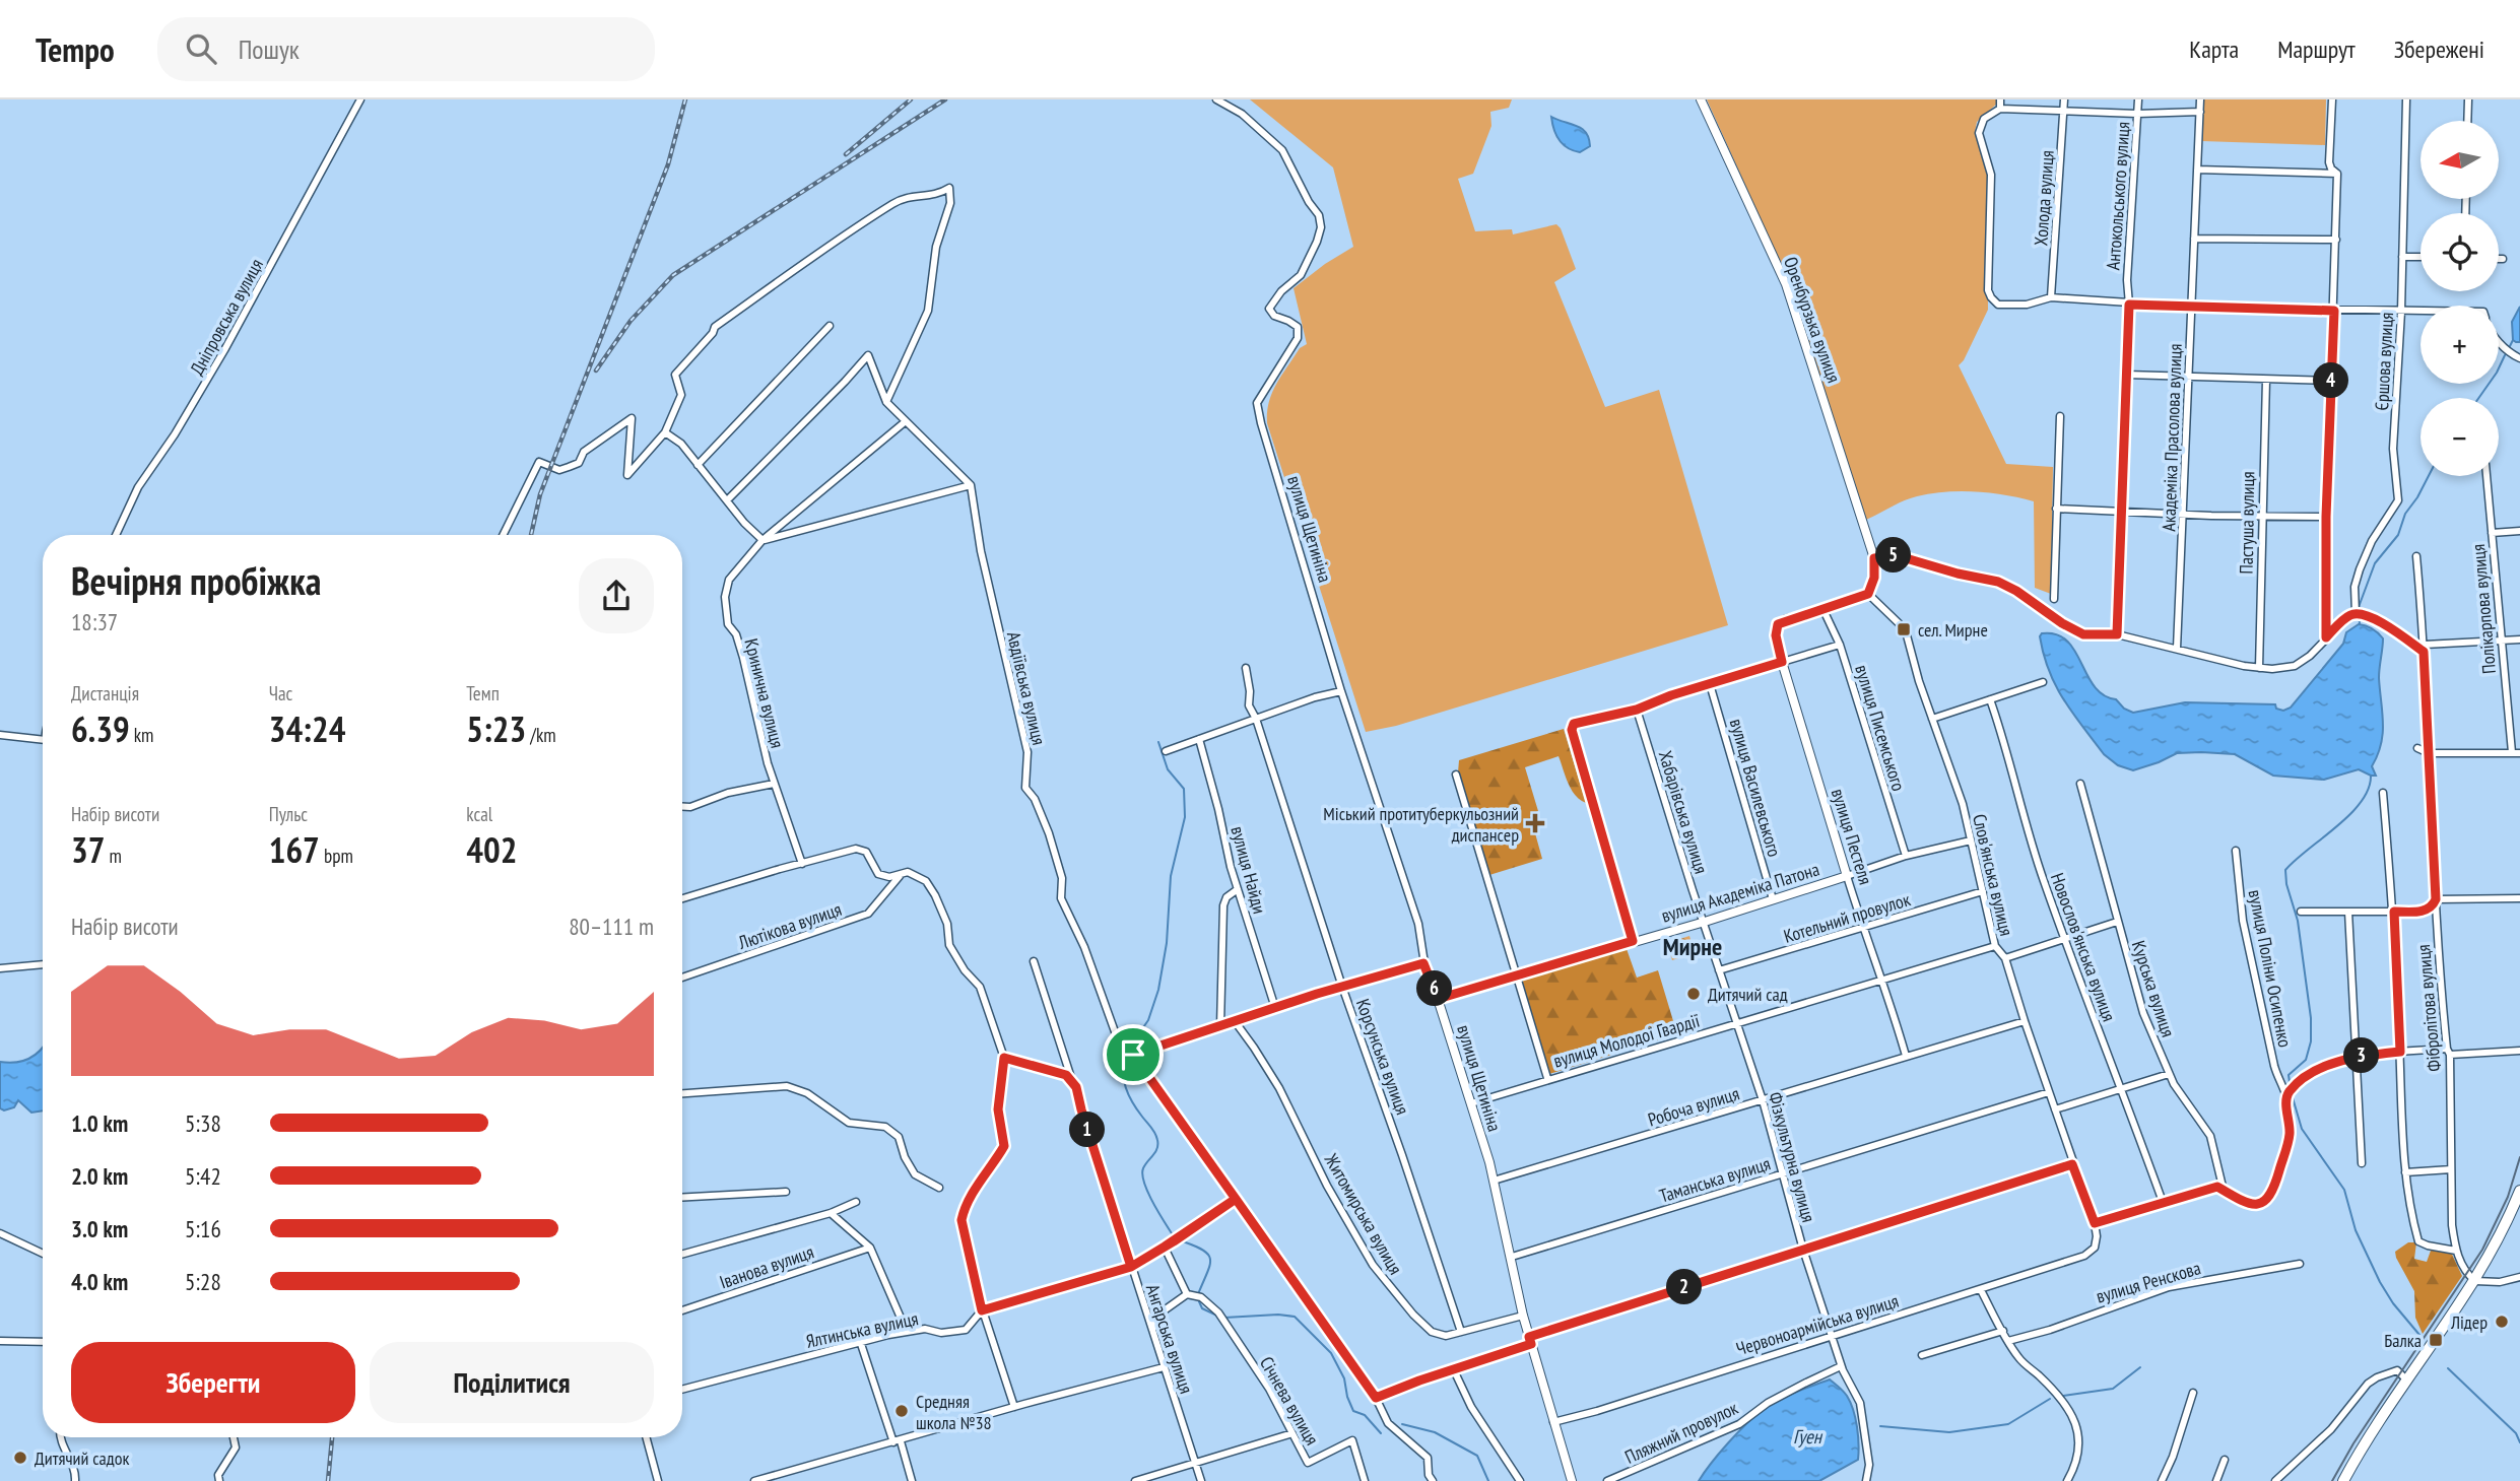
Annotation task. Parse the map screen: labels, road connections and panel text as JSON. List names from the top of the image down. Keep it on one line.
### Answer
{"streets":{"street":["Антокольського вулиця","Холода вулиця","Дніпровська вулиця","Оренбурзька вулиця","Єршова вулиця","Академіка Прасолова вулиця","Пастуша вулиця","вулиця Щетиніна","Полікарпова вулиця","Авдіївська вулиця","Кринична вулиця","вулиця Писемського","вулиця Василевського","Хабарівська вулиця","вулиця Пестеля","вулиця Найди","Слов'янська вулиця","вулиця Академіка Патона","Котельний провулок","Лютікова вулиця","Новослов'янська вулиця","вулиця Поліни Осипенко","Курська вулиця","Фібролітова вулиця","вулиця Молодої Гвардії","Корсунська вулиця","Робоча вулиця","Фізкультурна вулиця","Таманська вулиця","Житомирська вулиця","Іванова вулиця","вулиця Ренскова","Червоноармійська вулиця","Ялтинська вулиця","Ангарська вулиця","Січнева вулиця","Пляжний провулок"]},"crossings":[["вулиця Щетиніна","вулиця Академіка Патона"],["вулиця Щетиніна","вулиця Молодої Гвардії"],["вулиця Щетиніна","Робоча вулиця"],["вулиця Щетиніна","Таманська вулиця"],["вулиця Щетиніна","Житомирська вулиця"],["вулиця Щетиніна","Червоноармійська вулиця"],["вулиця Писемського","вулиця Пестеля"],["вулиця Писемського","вулиця Академіка Патона"],["вулиця Василевського","вулиця Академіка Патона"],["Хабарівська вулиця","вулиця Академіка Патона"],["Хабарівська вулиця","Фізкультурна вулиця"],["вулиця Пестеля","вулиця Академіка Патона"],["вулиця Пестеля","Котельний провулок"],["вулиця Пестеля","вулиця Молодої Гвардії"],["вулиця Пестеля","Робоча вулиця"],["Слов'янська вулиця","вулиця Академіка Патона"],["Слов'янська вулиця","Котельний провулок"],["Слов'янська вулиця","вулиця Поліни Осипенко"],["Слов'янська вулиця","вулиця Молодої Гвардії"],["Слов'янська вулиця","Робоча вулиця"],["Слов'янська вулиця","Таманська вулиця"],["Слов'янська вулиця","Червоноармійська вулиця"],["вулиця Академіка Патона","Фізкультурна вулиця"],["Котельний провулок","Фізкультурна вулиця"],["Новослов'янська вулиця","вулиця Поліни Осипенко"],["вулиця Поліни Осипенко","Курська вулиця"],["вулиця Молодої Гвардії","Фізкультурна вулиця"],["Корсунська вулиця","Житомирська вулиця"],["Робоча вулиця","Фізкультурна вулиця"],["Фізкультурна вулиця","Таманська вулиця"],["Фізкультурна вулиця","Червоноармійська вулиця"],["Фізкультурна вулиця","Пляжний провулок"],["Ялтинська вулиця","Ангарська вулиця"]],"districts":["Мирне"],"water":["Гуен"],"places":{"transit":["сел. Мирне","Балка"],"health":["Міський протитуберкульозний диспансер"],"other":["Дитячий сад","Лідер","Средняя школа №38","Дитячий садок"]},"north":"left","page":{"header":"Tempo","search":"Пошук","nav":["Карта","Маршрут","Збережені"],"map_buttons":["+","−"],"pins":["4","5","6","3","1","2"],"heading":["Вечірня пробіжка","18:37"],"stats":[["Дистанція","6.39 km"],["Час","34:24"],["Темп","5:23 /km"],["Набір висоти","37 m"],["Пульс","167 bpm"],["kcal","402"]],"chart":["Набір висоти","80–111 m"],"list":[{"name":"1.0 km","note":"5:38"},{"name":"2.0 km","note":"5:42"},{"name":"3.0 km","note":"5:16"},{"name":"4.0 km","note":"5:28"}],"buttons":["Зберегти","Поділитися"]}}
